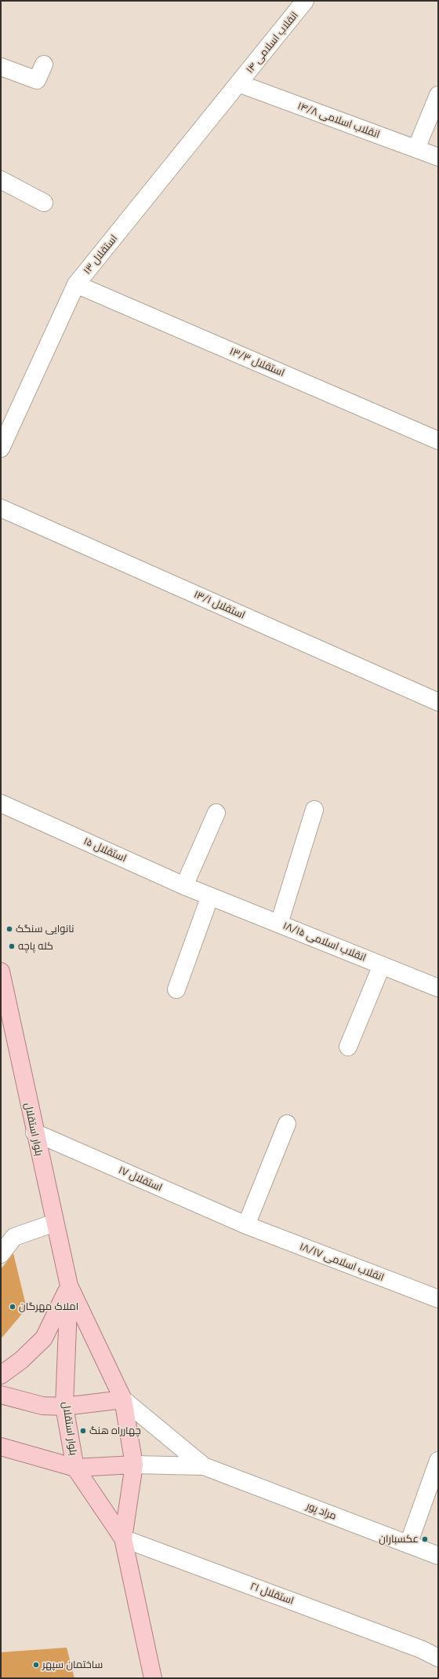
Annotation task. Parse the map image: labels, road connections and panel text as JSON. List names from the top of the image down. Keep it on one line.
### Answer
{"streets":{"main road":["بلوار استقلال"],"street":["۱۴ انقلاب اسلامی","۱۴/۸ انقلاب اسلامی","۱۳ استقلال","۱۳/۳ استقلال","۱۳/۱ استقلال","۱۵ استقلال","۱۸/۱۵ انقلاب اسلامی","۱۷ استقلال","۱۸/۱۷ انقلاب اسلامی","مراد پور","۲۱ استقلال"]},"crossings":[["۱۴ انقلاب اسلامی","۱۴/۸ انقلاب اسلامی"],["۱۴ انقلاب اسلامی","۱۳ استقلال"],["۱۴/۸ انقلاب اسلامی","۱۳ استقلال"],["۱۳ استقلال","۱۳/۳ استقلال"],["۱۵ استقلال","۱۸/۱۵ انقلاب اسلامی"],["بلوار استقلال","۱۷ استقلال"],["بلوار استقلال","مراد پور"],["بلوار استقلال","۲۱ استقلال"],["۱۷ استقلال","۱۸/۱۷ انقلاب اسلامی"]],"places":["نانوایی سنگک","کله پاچه","املاک مهرگان","چهارراه هنگ","عکسباران","ساختمان سپهر"]}
